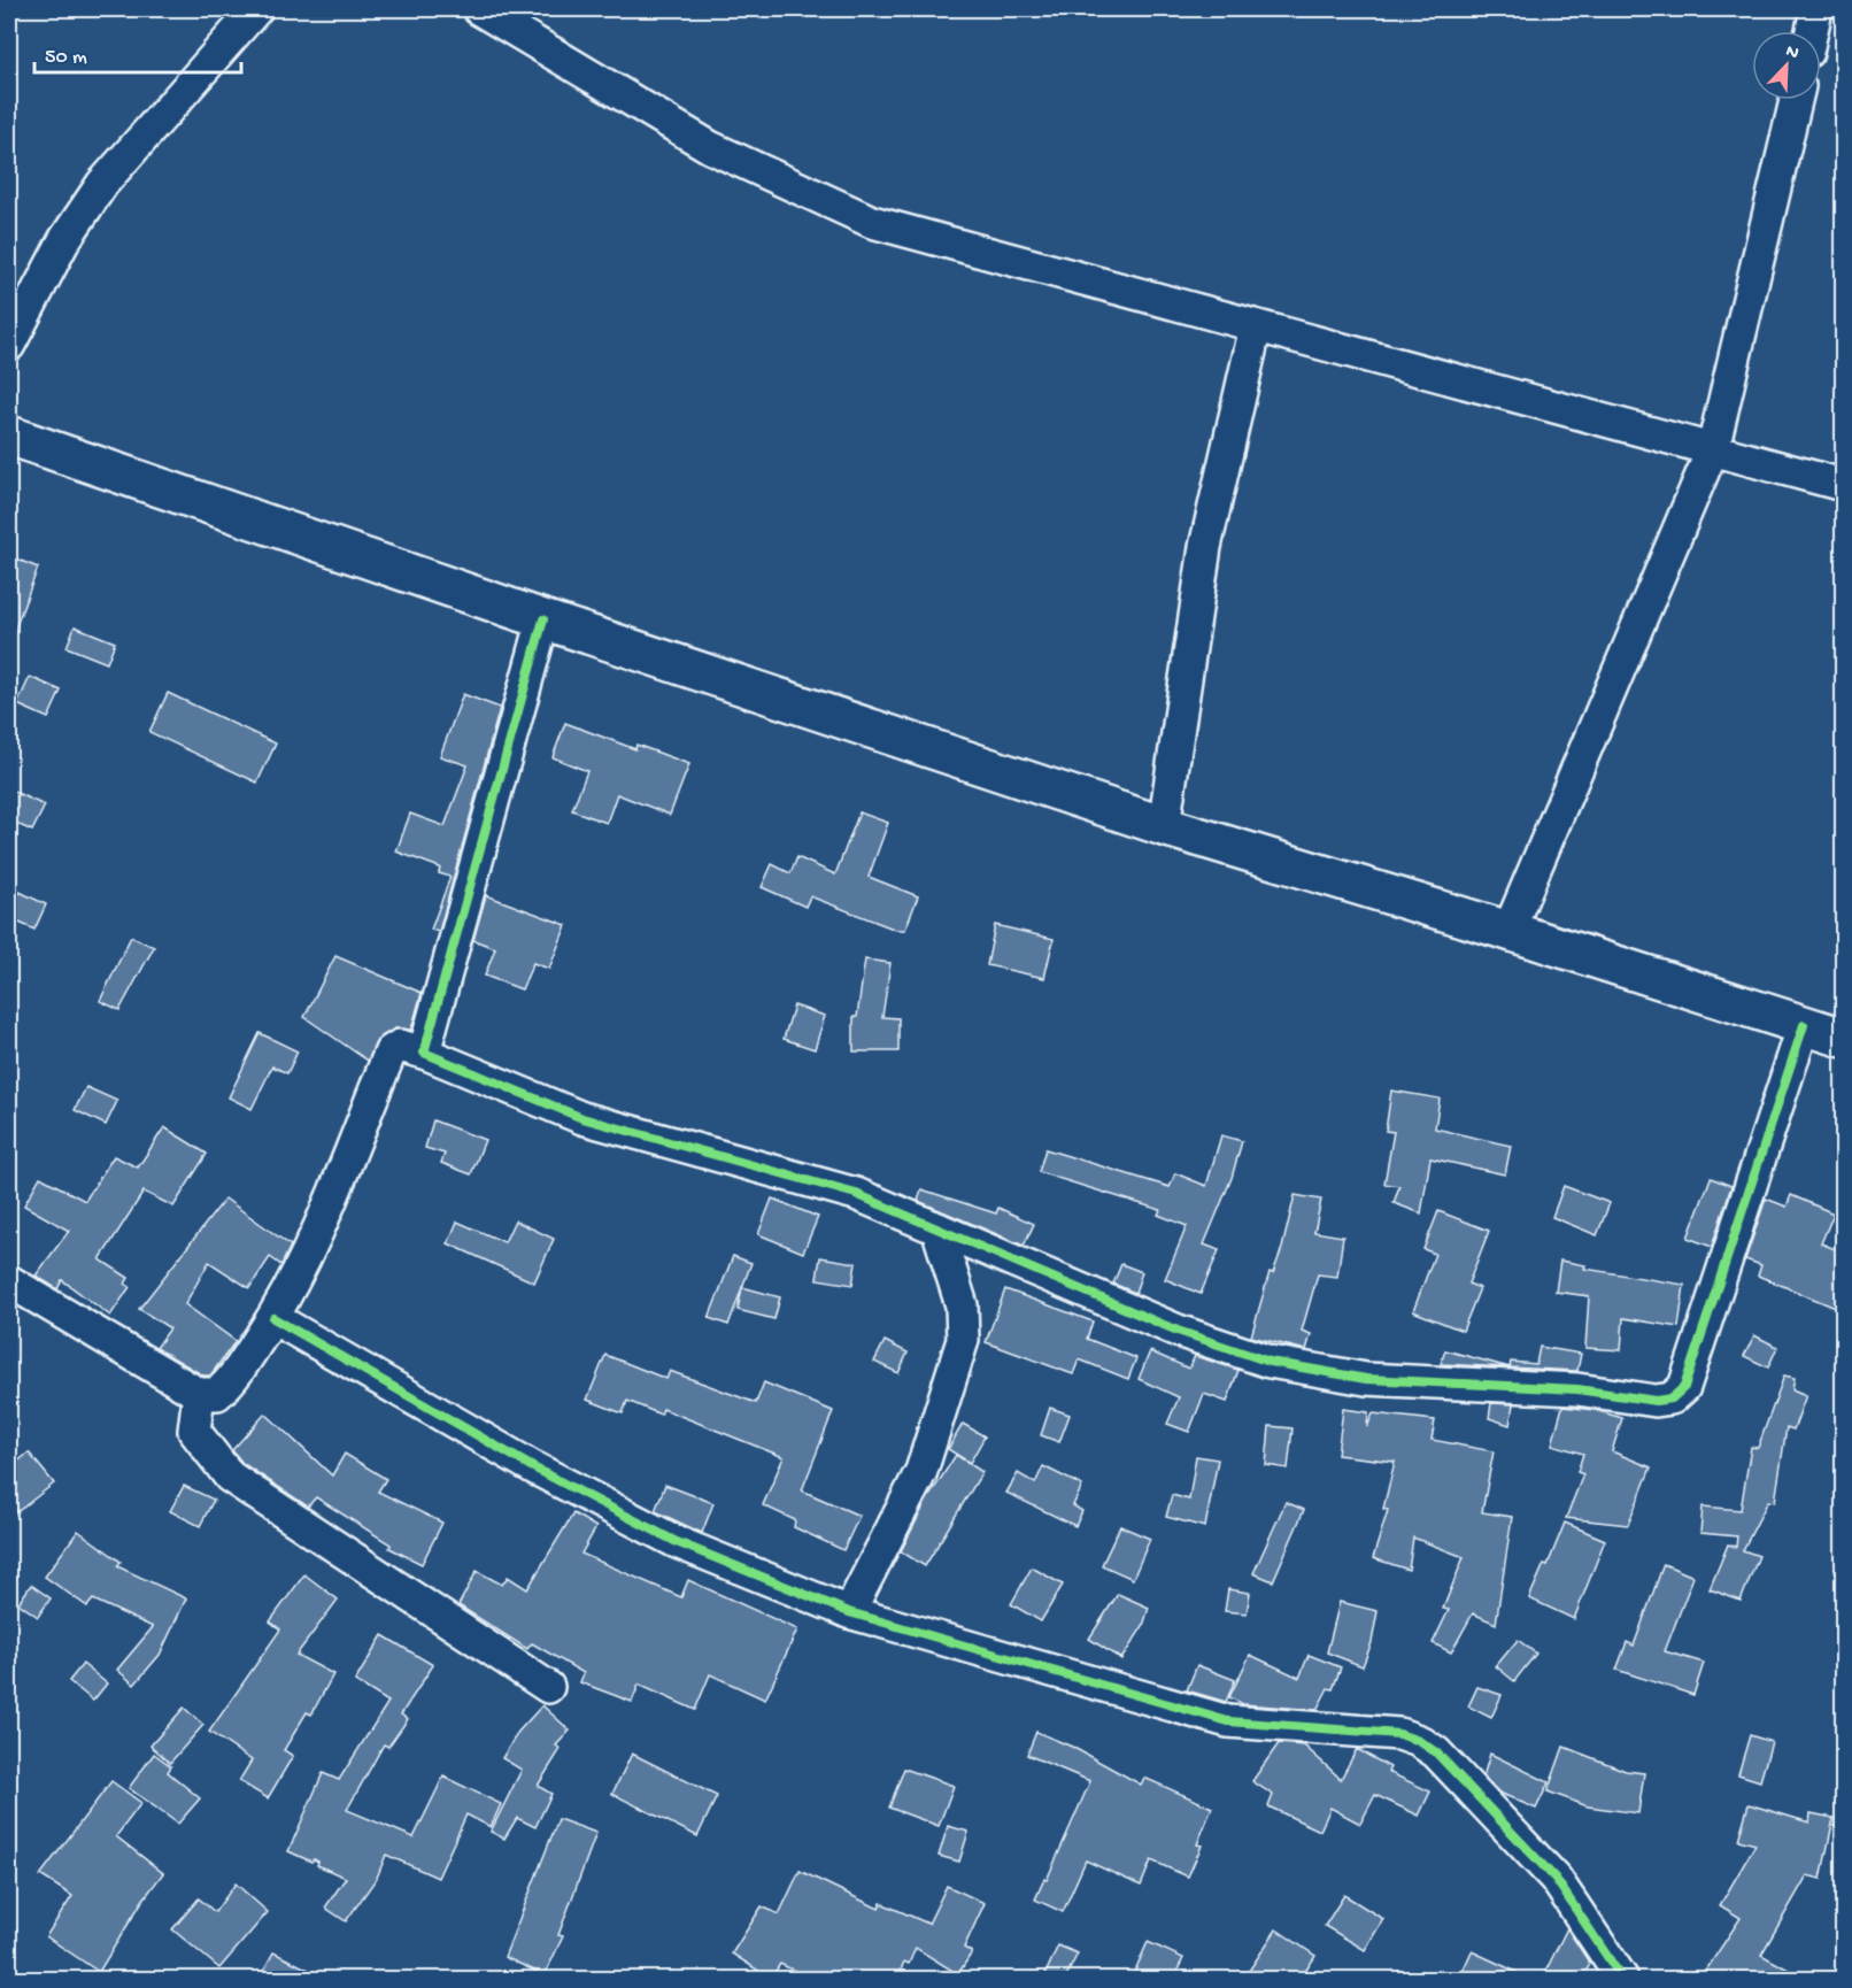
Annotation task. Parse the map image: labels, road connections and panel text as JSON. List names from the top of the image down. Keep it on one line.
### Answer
{"scale_bar":"50 m","north":"top right"}
